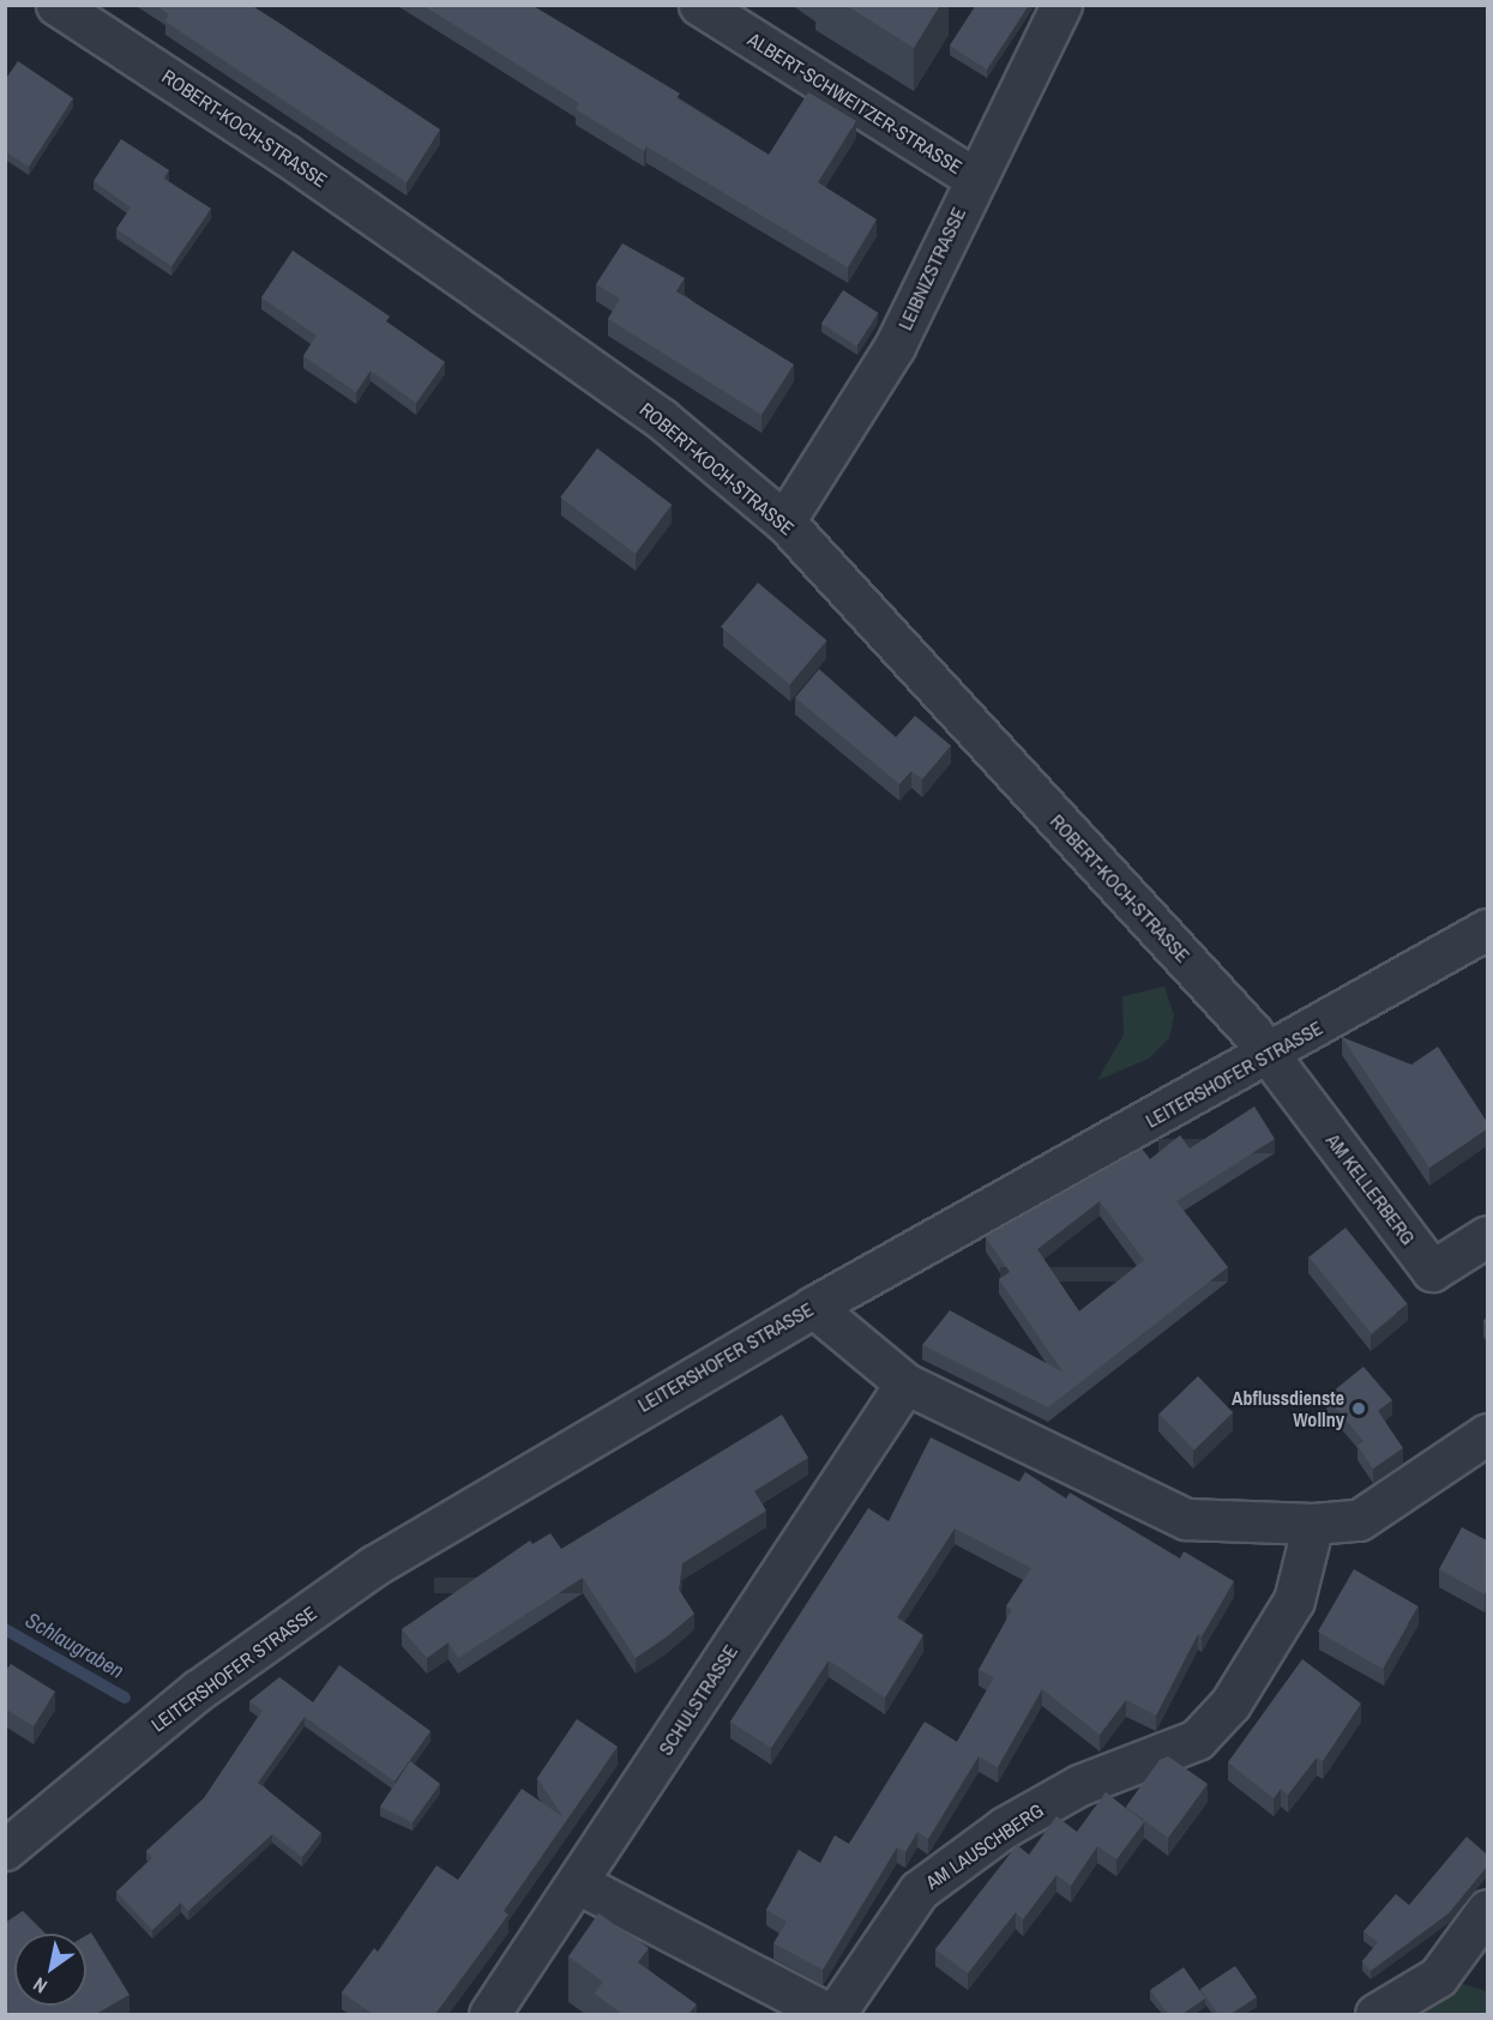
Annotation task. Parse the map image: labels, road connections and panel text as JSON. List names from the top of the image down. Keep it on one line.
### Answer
{"streets":{"street":["ALBERT-SCHWEITZER-STRASSE","ROBERT-KOCH-STRASSE","LEIBNIZSTRASSE","LEITERSHOFER STRASSE","AM KELLERBERG","SCHULSTRASSE","AM LAUSCHBERG"]},"crossings":[["ALBERT-SCHWEITZER-STRASSE","LEIBNIZSTRASSE"],["ROBERT-KOCH-STRASSE","LEIBNIZSTRASSE"],["ROBERT-KOCH-STRASSE","LEITERSHOFER STRASSE"],["ROBERT-KOCH-STRASSE","AM KELLERBERG"],["LEITERSHOFER STRASSE","AM KELLERBERG"]],"water":["Schlaugraben"],"places":["Abflussdienste Wollny"],"north":"bottom left"}
